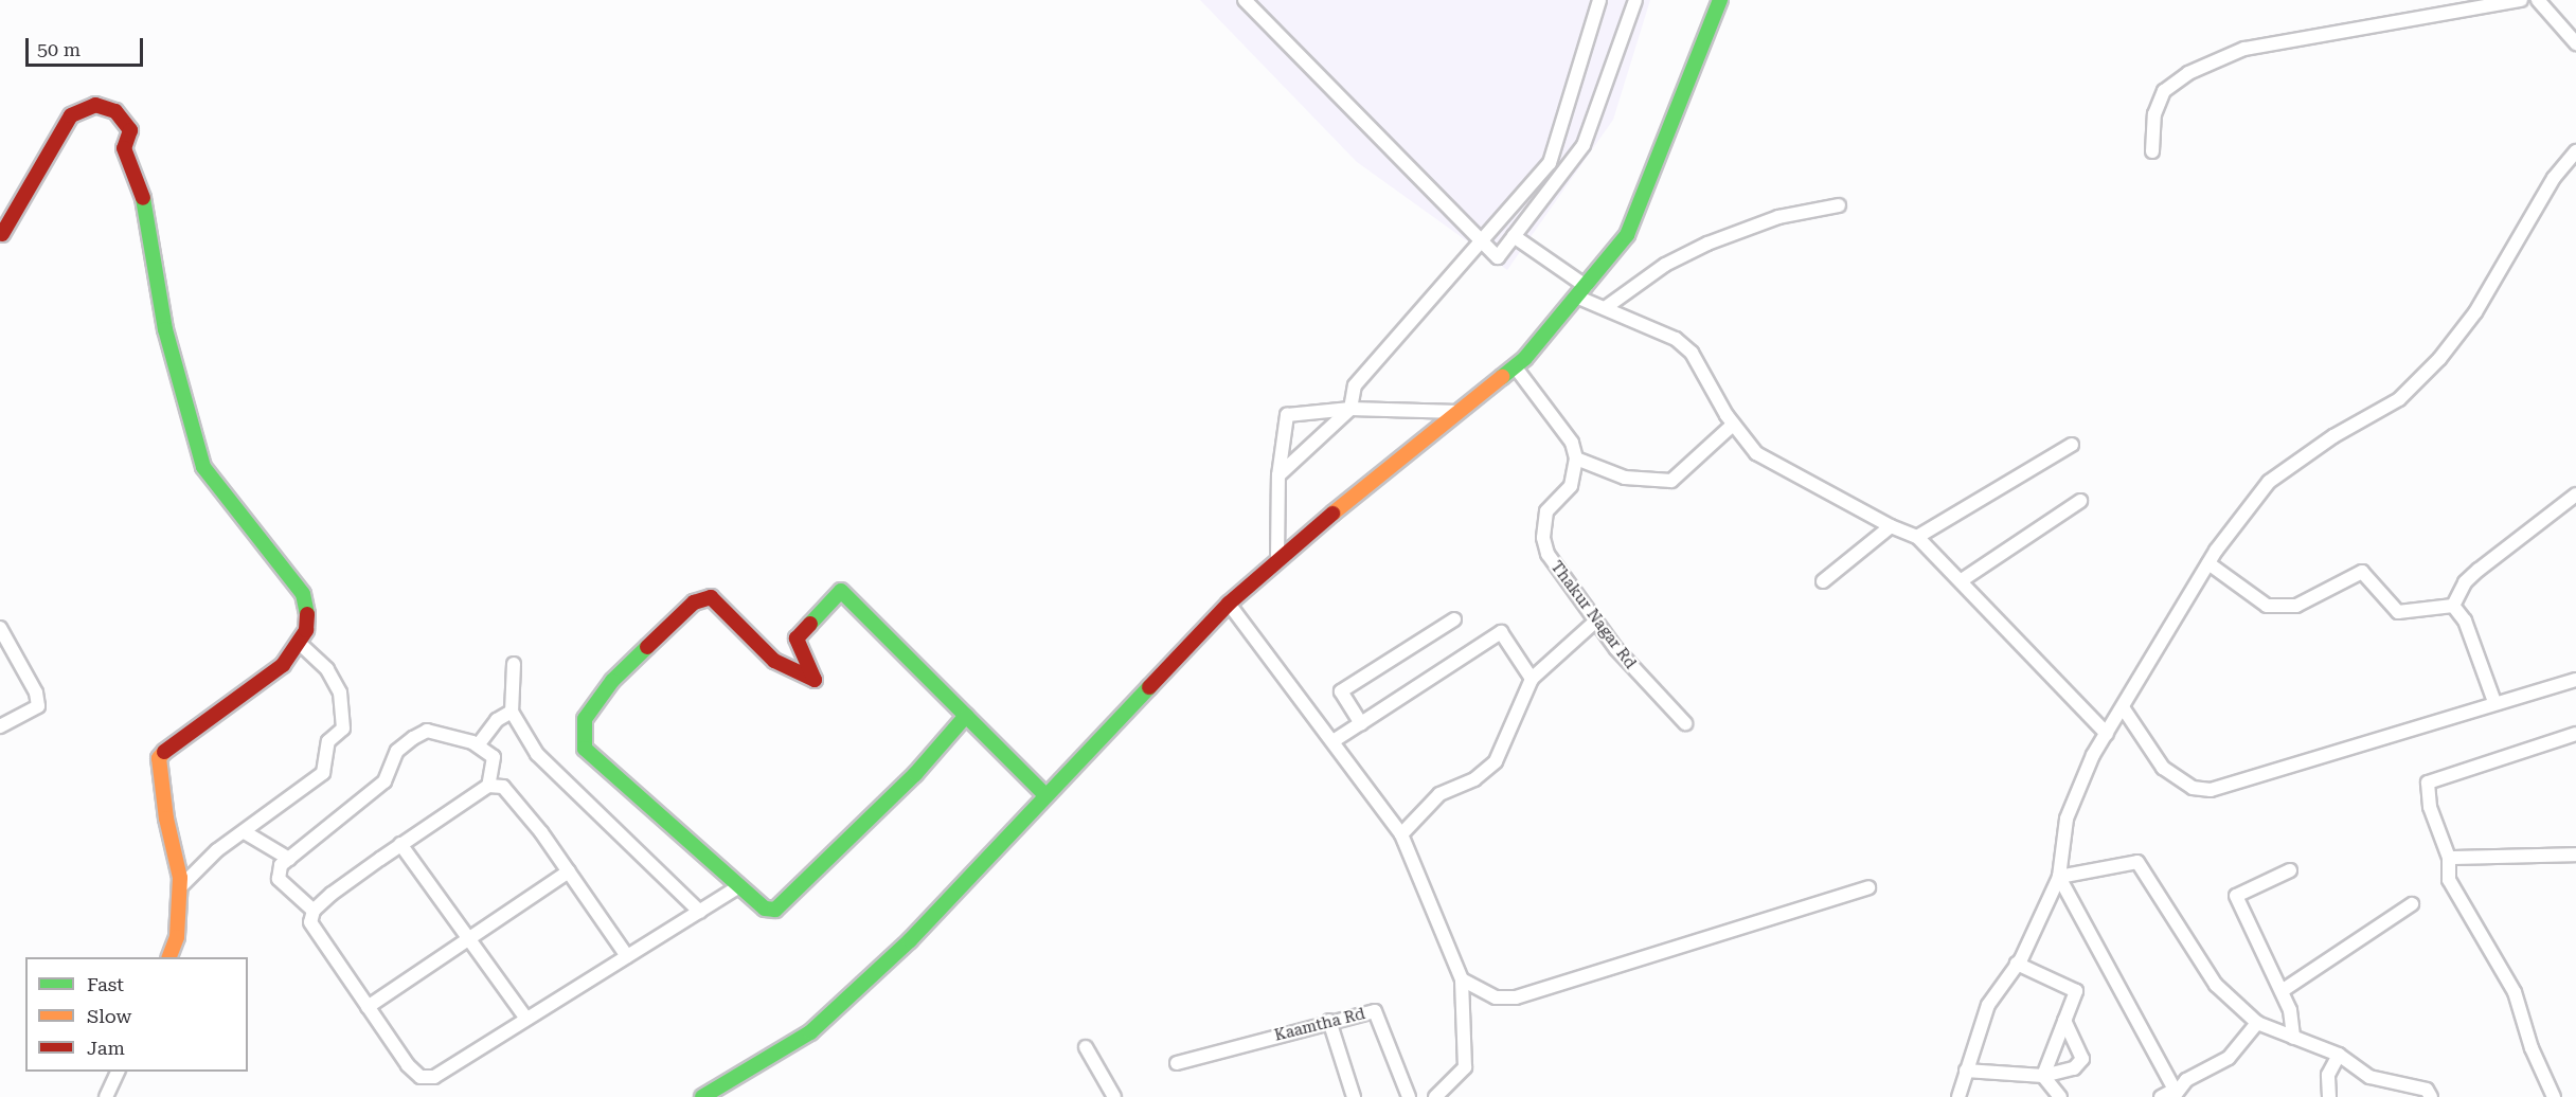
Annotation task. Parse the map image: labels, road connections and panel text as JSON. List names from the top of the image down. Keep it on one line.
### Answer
{"streets":{"street":["Thakur Nagar Rd","Kaamtha Rd"]},"legend":["Fast","Slow","Jam"],"scale_bar":"50 m"}
